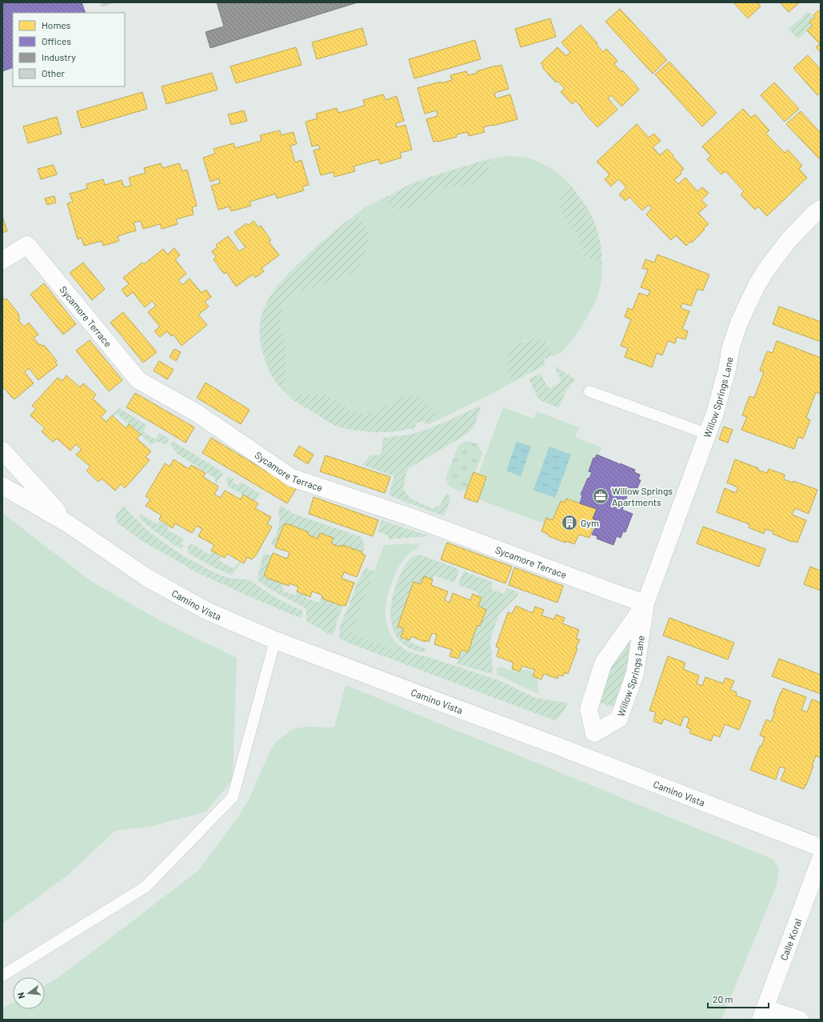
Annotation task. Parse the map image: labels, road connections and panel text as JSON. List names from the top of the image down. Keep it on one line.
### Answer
{"streets":{"street":["Sycamore Terrace","Willow Springs Lane","Camino Vista","Calle Koral"]},"crossings":[["Sycamore Terrace","Willow Springs Lane"]],"places":{"office":["Willow Springs Apartments"],"building":["Gym"]},"legend":["Homes","Offices","Industry","Other"],"scale_bar":"20 m","north":"left"}
